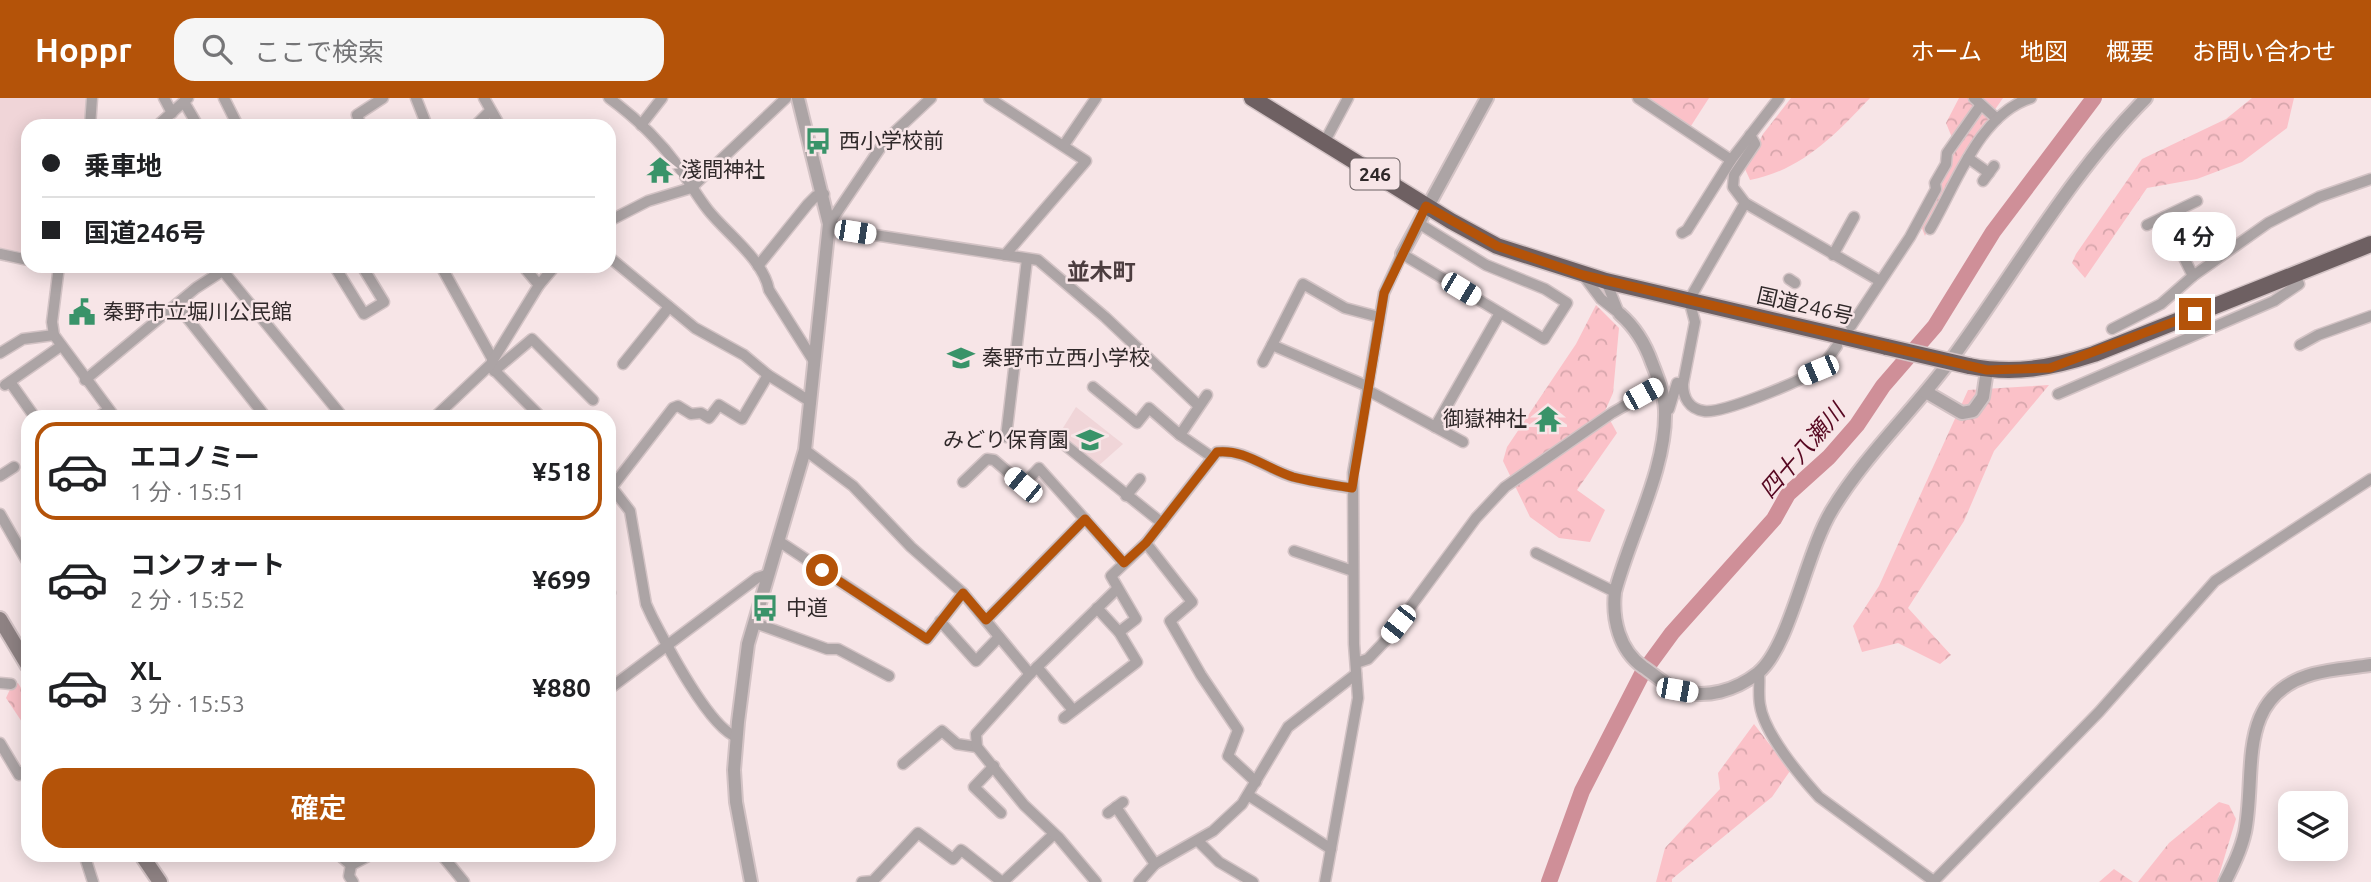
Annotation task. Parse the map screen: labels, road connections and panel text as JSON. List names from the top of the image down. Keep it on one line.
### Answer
{"streets":{"highway":["246","国道246号"]},"districts":["並木町"],"water":["四十八瀬川"],"places":{"bus stop":["西小学校前","中道"],"temple":["淺間神社","御嶽神社"],"public building":["秦野市立堀川公民館"],"school or university":["秦野市立西小学校","みどり保育園"]},"page":{"header":"Hoppr","search":"ここで検索","nav":["ホーム","地図","概要","お問い合わせ"],"banner":["乗車地","国道246号"],"bubble":"4 分","list":[{"name":"エコノミー","note":"1 分 · 15:51","value":"¥518"},{"name":"コンフォート","note":"2 分 · 15:52","value":"¥699"},{"name":"XL","note":"3 分 · 15:53","value":"¥880"}],"buttons":"確定"}}
